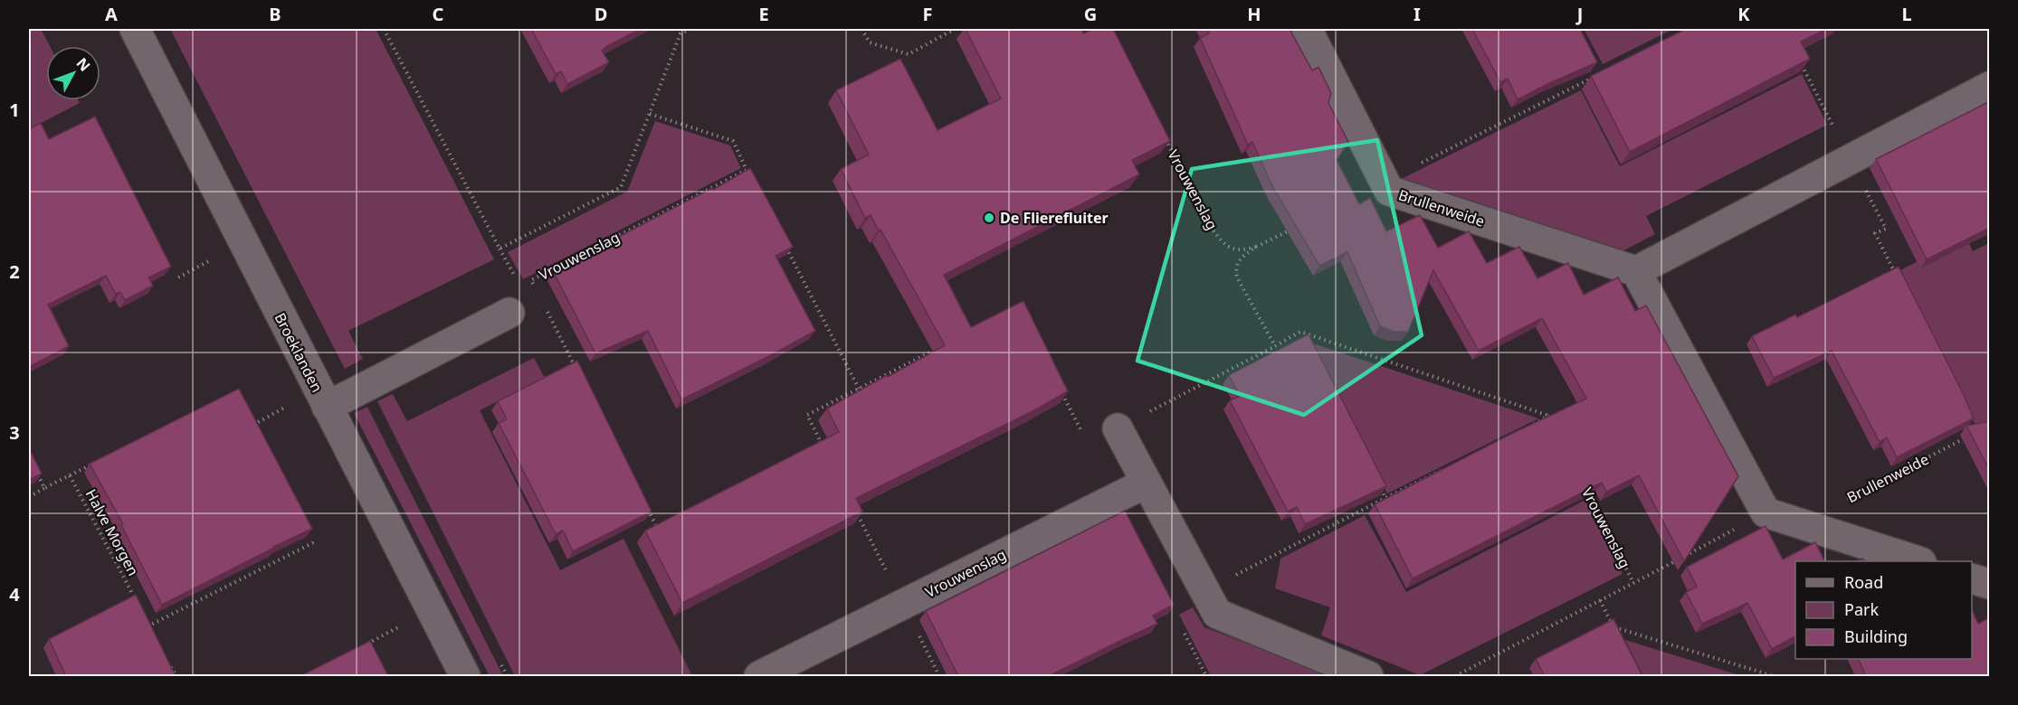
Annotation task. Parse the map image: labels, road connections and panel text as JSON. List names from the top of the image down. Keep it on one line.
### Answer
{"streets":{"street":["Vrouwenslag","Brullenweide","Broeklanden"],"path":["Halve Morgen"]},"places":["De Flierefluiter"],"legend":["Road","Park","Building"],"north":"top right","grid":{"columns":["A","B","C","D","E","F","G","H","I","J","K","L"],"rows":["1","2","3","4"]}}
